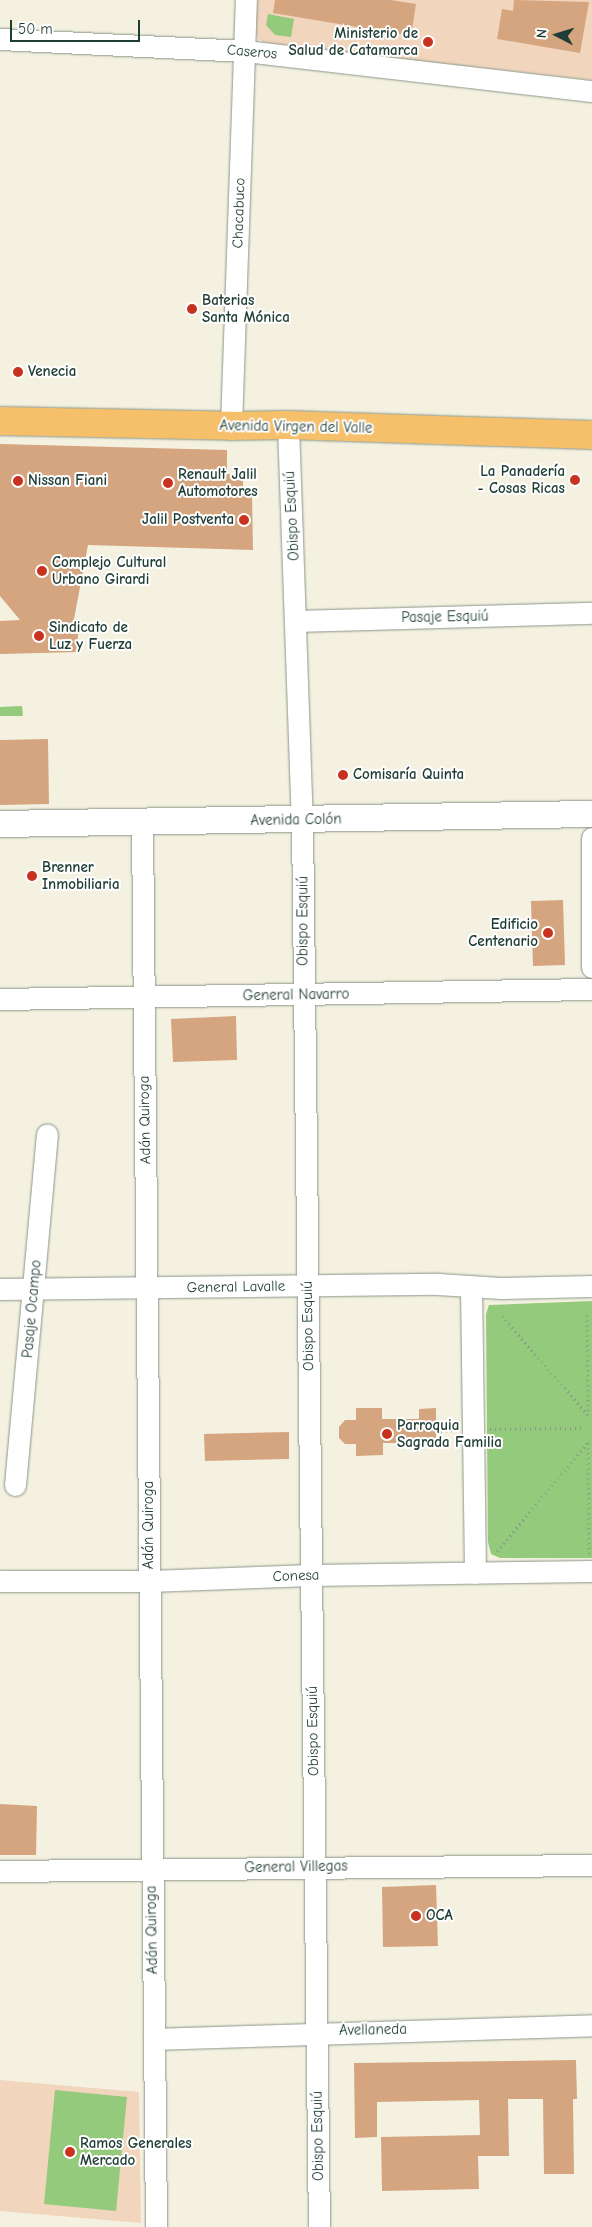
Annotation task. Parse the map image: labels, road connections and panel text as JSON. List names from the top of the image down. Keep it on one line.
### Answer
{"streets":{"main road":["Avenida Virgen del Valle"],"street":["Caseros","Chacabuco","Obispo Esquiú","Pasaje Esquiú","Avenida Colón","General Navarro","Adán Quiroga","General Lavalle","Pasaje Ocampo","Conesa","General Villegas","Avellaneda"]},"crossings":[["Caseros","Chacabuco"],["Chacabuco","Avenida Virgen del Valle"],["Avenida Virgen del Valle","Obispo Esquiú"],["Obispo Esquiú","Pasaje Esquiú"],["Obispo Esquiú","Avenida Colón"],["Obispo Esquiú","General Navarro"],["Obispo Esquiú","General Lavalle"],["Obispo Esquiú","Conesa"],["Obispo Esquiú","General Villegas"],["Obispo Esquiú","Avellaneda"],["Avenida Colón","Adán Quiroga"],["General Navarro","Adán Quiroga"],["Adán Quiroga","General Lavalle"],["Adán Quiroga","Conesa"],["Adán Quiroga","General Villegas"],["Adán Quiroga","Avellaneda"],["General Lavalle","Pasaje Ocampo"]],"places":["Ministerio de Salud de Catamarca","Baterias Santa Mónica","Venecia","La Panadería - Cosas Ricas","Nissan Fiani","Renault Jalil Automotores","Jalil Postventa","Complejo Cultural Urbano Girardi","Sindicato de Luz y Fuerza","Comisaría Quinta","Brenner Inmobiliaria","Edificio Centenario","Parroquia Sagrada Familia","OCA","Ramos Generales Mercado"],"scale_bar":"50 m","north":"left"}
